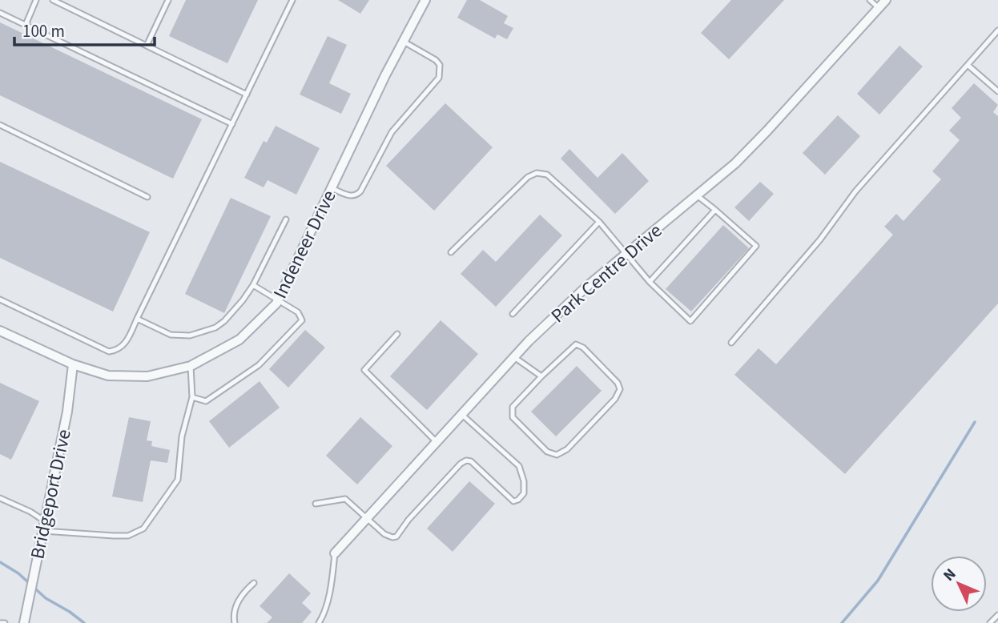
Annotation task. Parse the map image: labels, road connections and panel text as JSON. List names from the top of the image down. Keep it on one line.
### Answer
{"streets":{"street":["Indeneer Drive","Park Centre Drive","Bridgeport Drive"]},"crossings":[["Indeneer Drive","Bridgeport Drive"]],"scale_bar":"100 m","north":"top left"}
